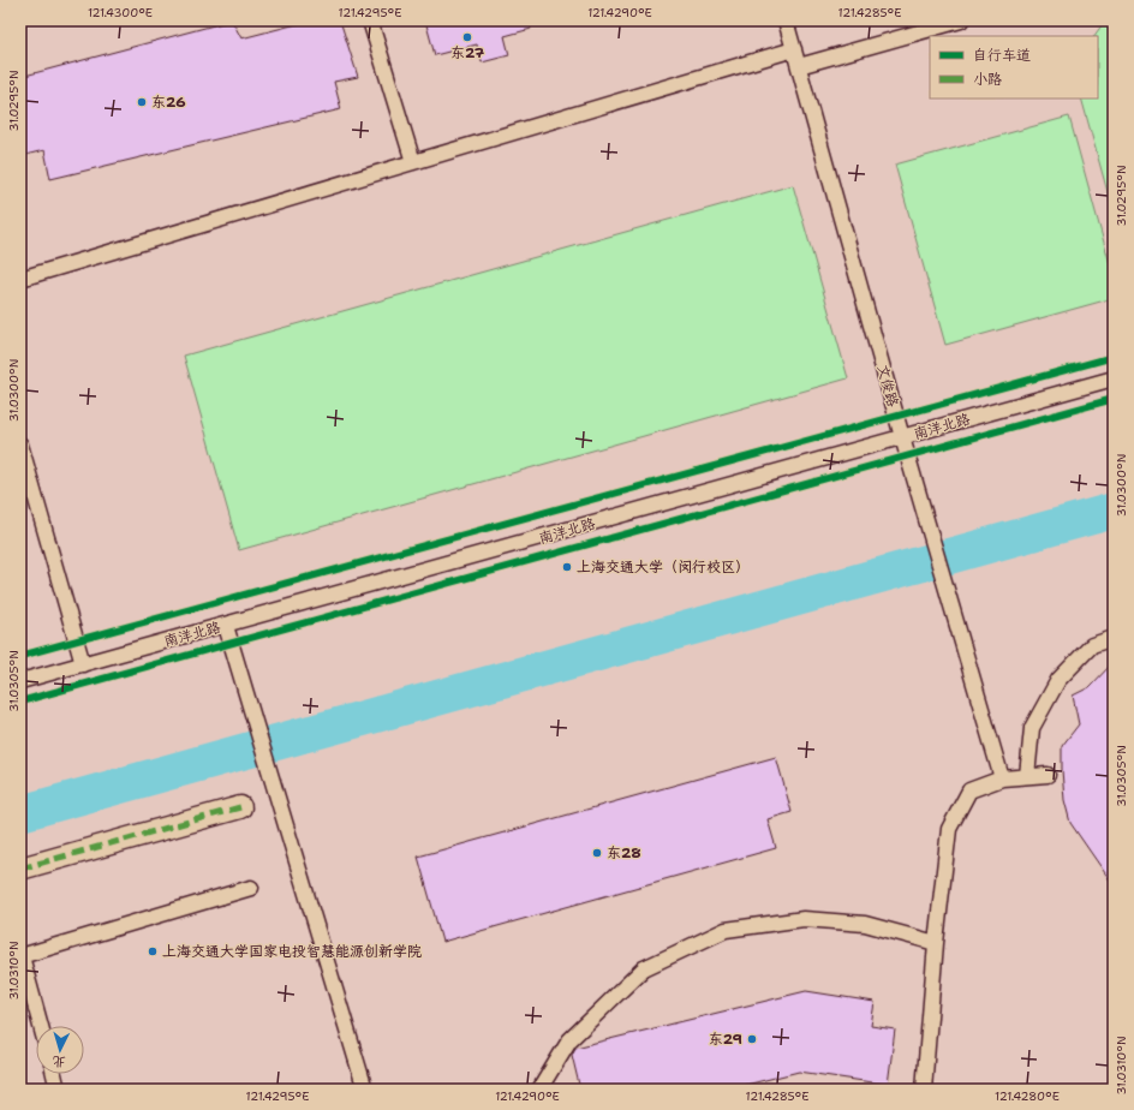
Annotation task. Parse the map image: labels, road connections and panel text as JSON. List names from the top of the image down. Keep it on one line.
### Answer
{"streets":{"lane":["文俊路","南洋北路"]},"crossings":[["文俊路","南洋北路"]],"places":["东27","东26","上海交通大学（闵行校区）","东28","上海交通大学国家电投智慧能源创新学院","东29"],"legend":["自行车道","小路"],"north":"bottom","coordinates":["121.4300°E","121.4295°E","121.4290°E","121.4285°E","31.0295°N","31.0300°N","31.0305°N","31.0310°N","121.4280°E"]}
